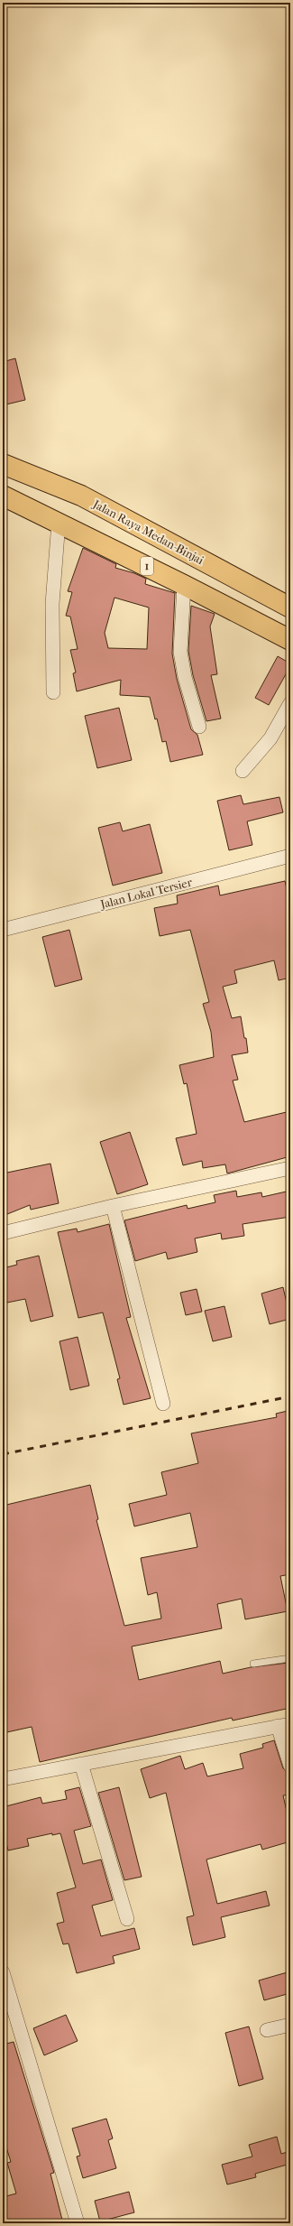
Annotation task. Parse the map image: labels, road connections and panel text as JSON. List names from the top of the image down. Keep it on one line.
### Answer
{"streets":{"main road":["Jalan Raya Medan-Binjai","1"],"street":["Jalan Lokal Tersier"]}}
